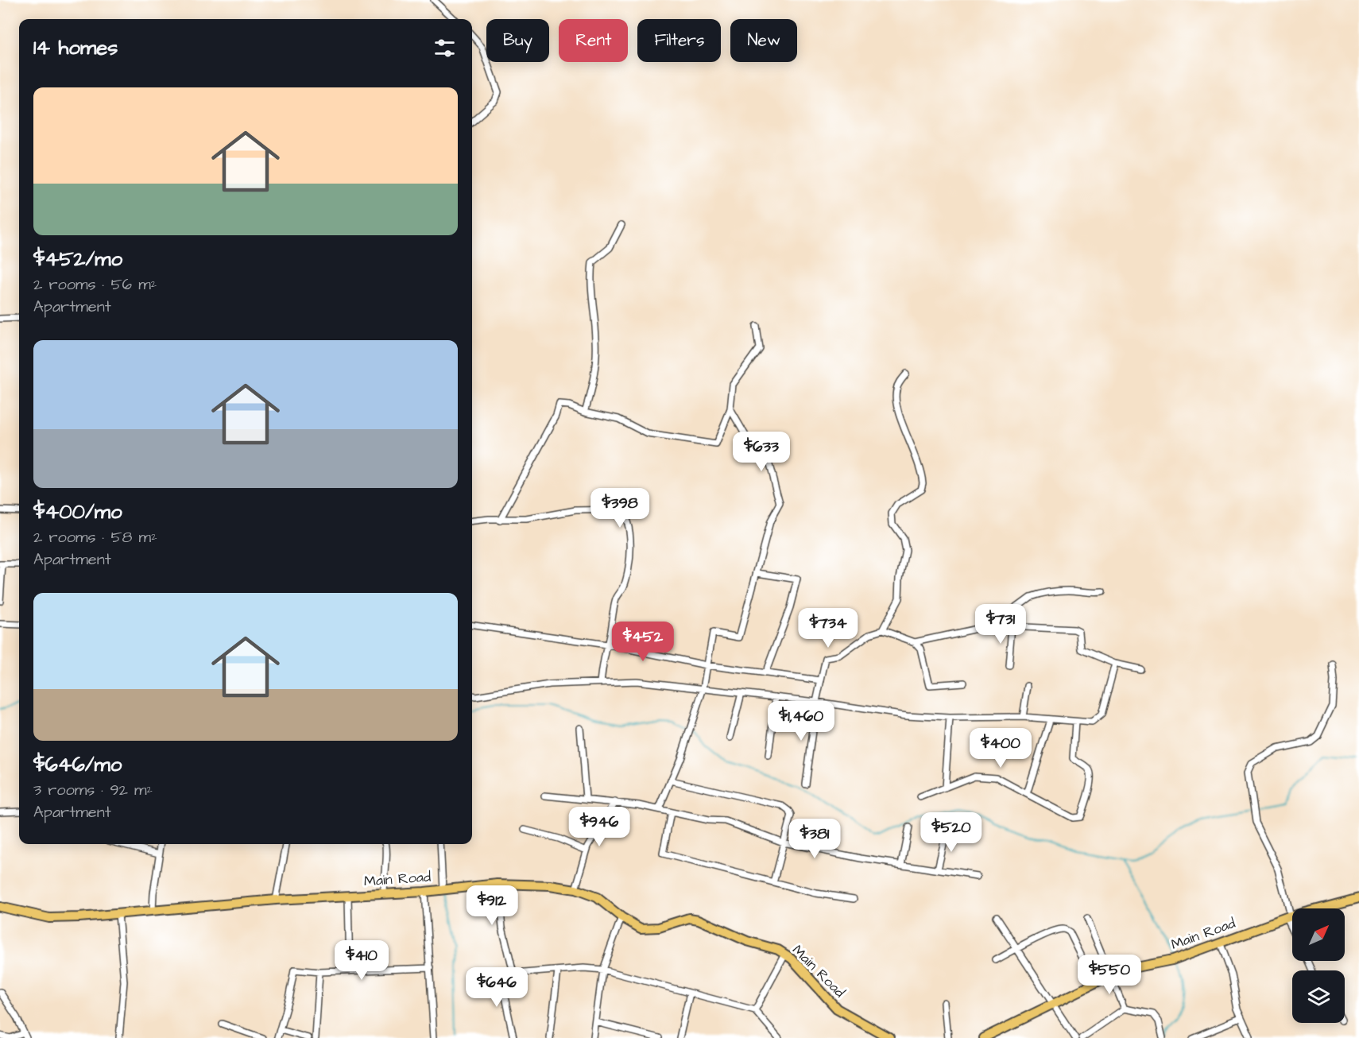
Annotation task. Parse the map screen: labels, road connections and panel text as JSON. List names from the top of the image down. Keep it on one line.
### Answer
{"streets":{"main road":["Main Road"]},"north":"top right","page":{"chip":["Buy","Rent","Filters","New"],"heading":"14 homes","list":[{"name":"$452/mo","note":"2 rooms · 56 m² · Apartment"},{"name":"$400/mo","note":"2 rooms · 58 m² · Apartment"},{"name":"$646/mo","note":"3 rooms · 92 m² · Apartment"}],"price":["$633","$398","$731","$734","$452","$1,460","$400","$946","$520","$381","$912","$410","$550","$646"]}}
